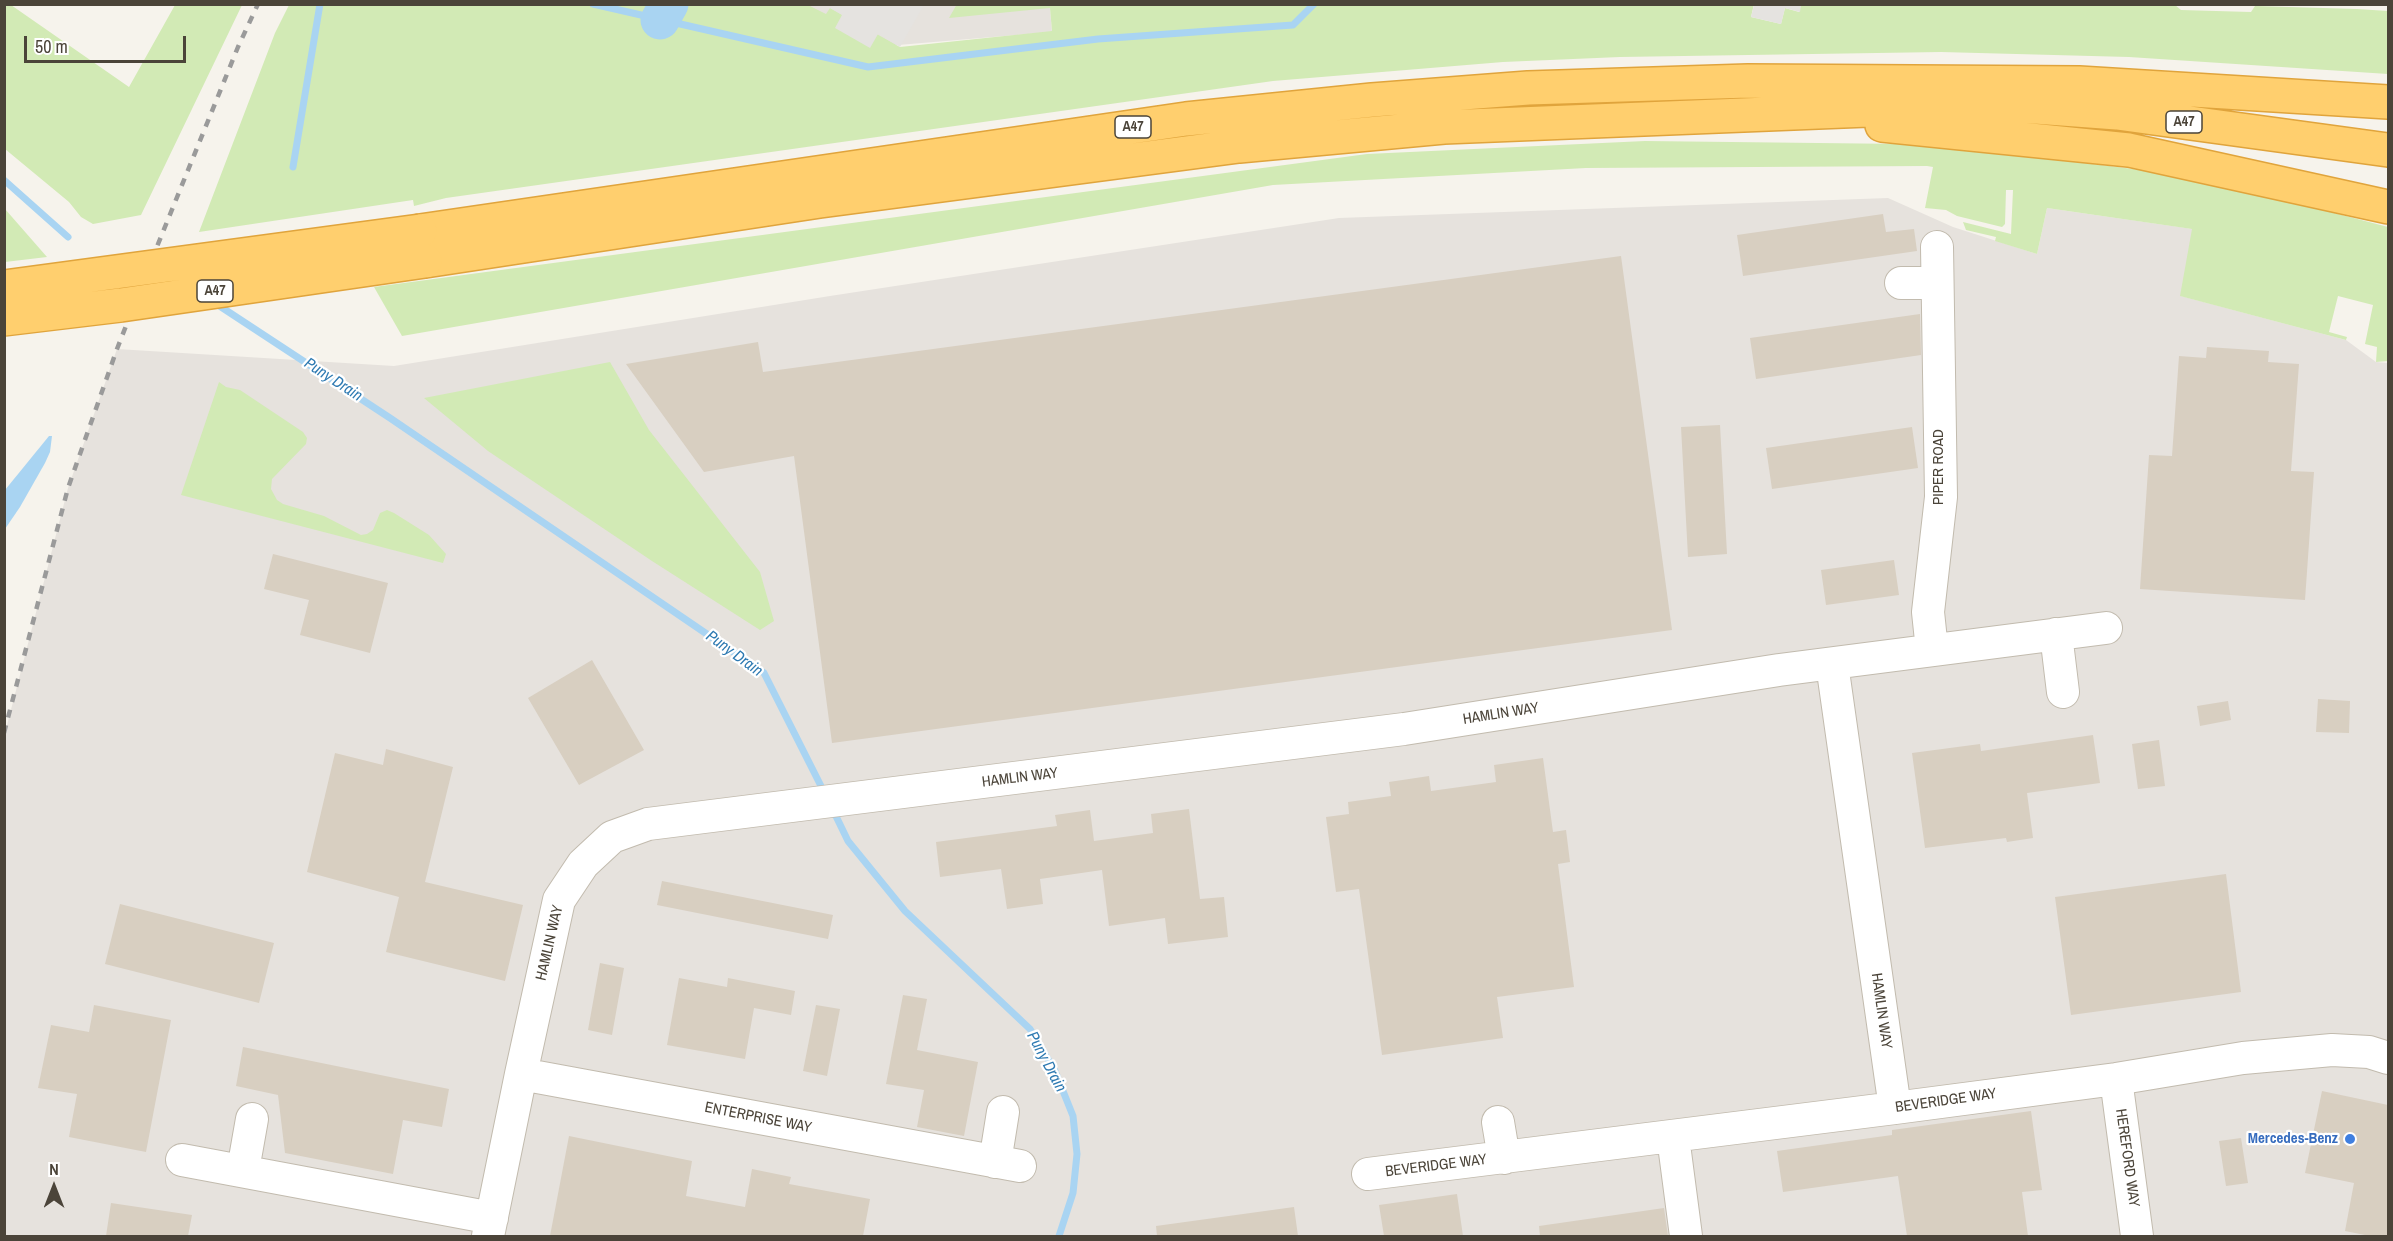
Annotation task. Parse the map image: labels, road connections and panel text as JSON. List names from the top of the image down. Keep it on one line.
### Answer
{"streets":{"highway":["A47"],"street":["PIPER ROAD","HAMLIN WAY","BEVERIDGE WAY","ENTERPRISE WAY","HEREFORD WAY"]},"crossings":[["PIPER ROAD","HAMLIN WAY"],["HAMLIN WAY","BEVERIDGE WAY"],["HAMLIN WAY","ENTERPRISE WAY"],["BEVERIDGE WAY","HEREFORD WAY"]],"water":["Puny Drain"],"places":["Mercedes-Benz"],"scale_bar":"50 m","north":"top"}
